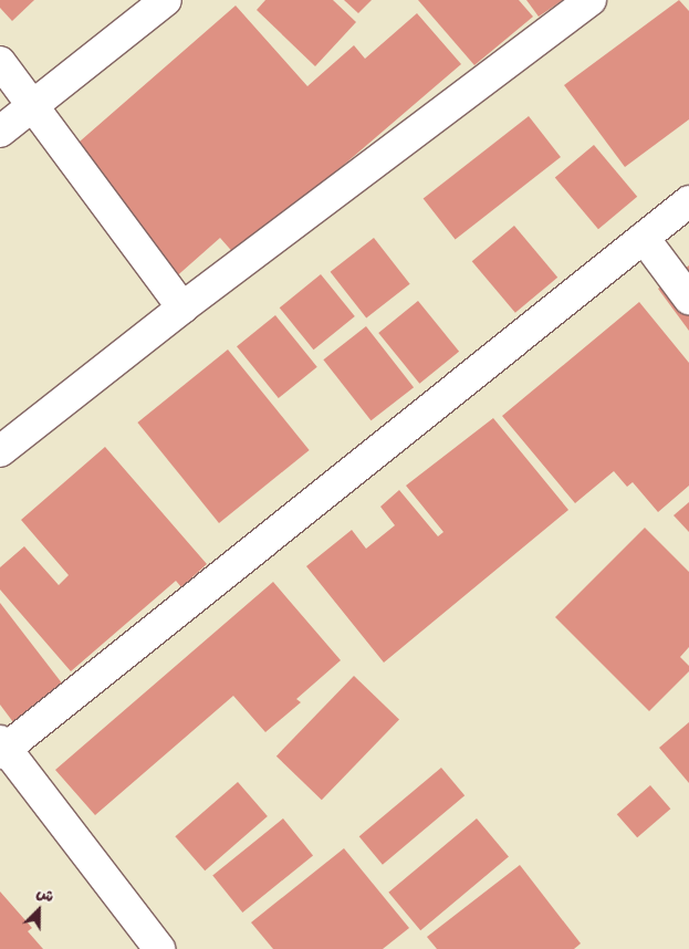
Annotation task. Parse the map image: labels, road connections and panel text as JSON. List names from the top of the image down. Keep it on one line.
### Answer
{"north":"top right"}
